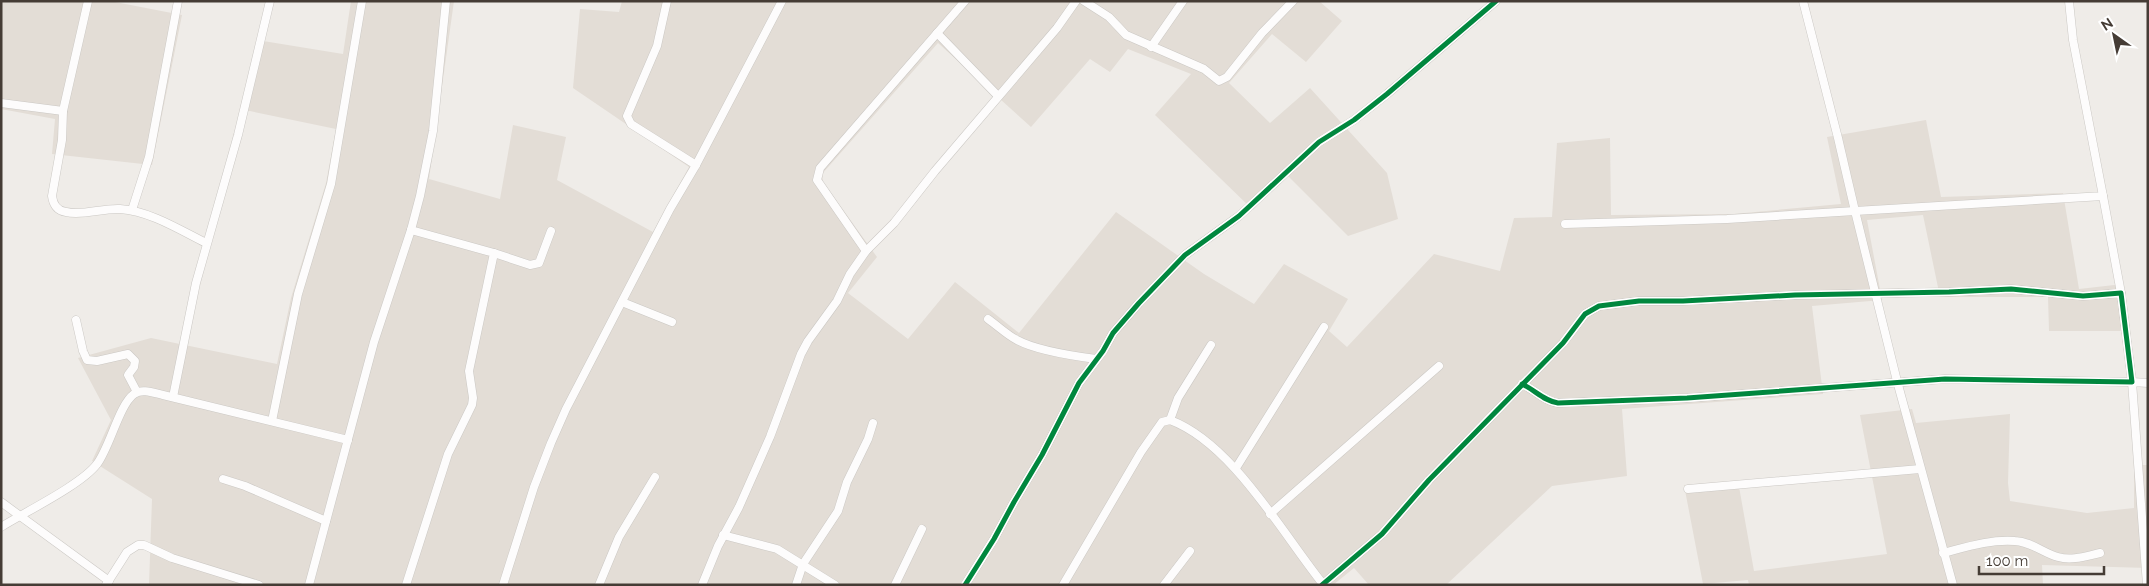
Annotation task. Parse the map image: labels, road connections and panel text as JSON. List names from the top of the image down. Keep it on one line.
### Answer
{"scale_bar":"100 m","north":"top left"}
